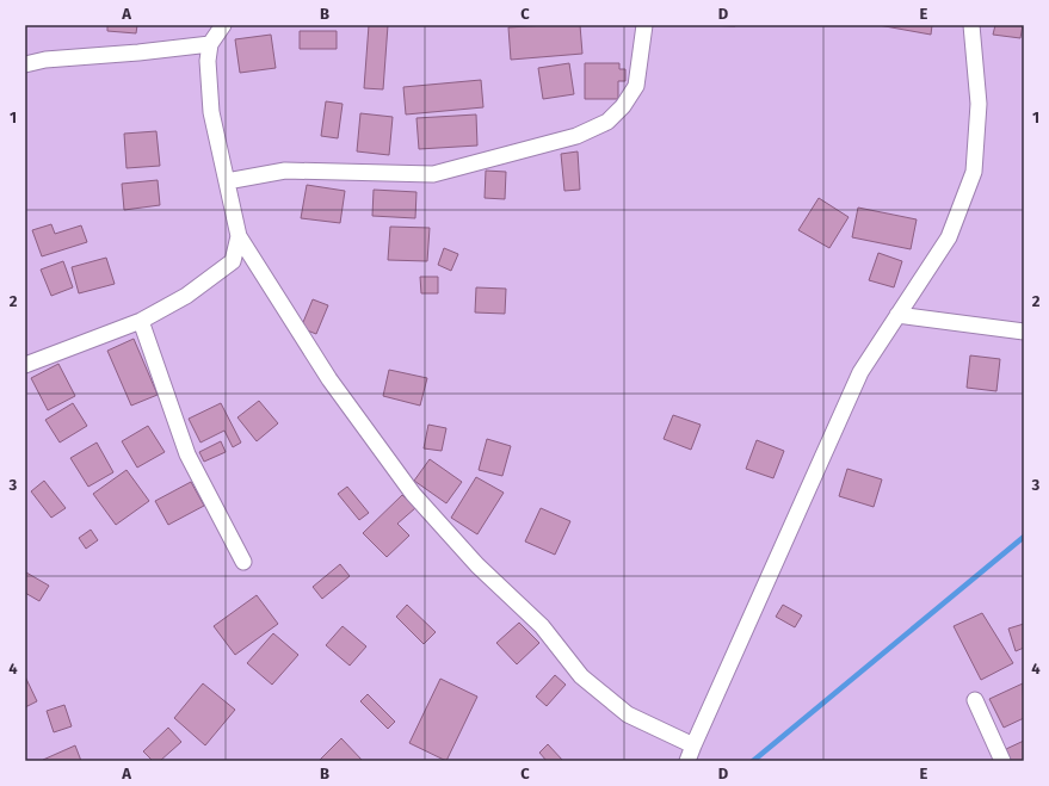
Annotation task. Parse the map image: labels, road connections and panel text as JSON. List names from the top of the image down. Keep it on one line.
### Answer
{"grid":{"columns":["A","B","C","D","E"],"rows":["1","2","3","4"]}}
